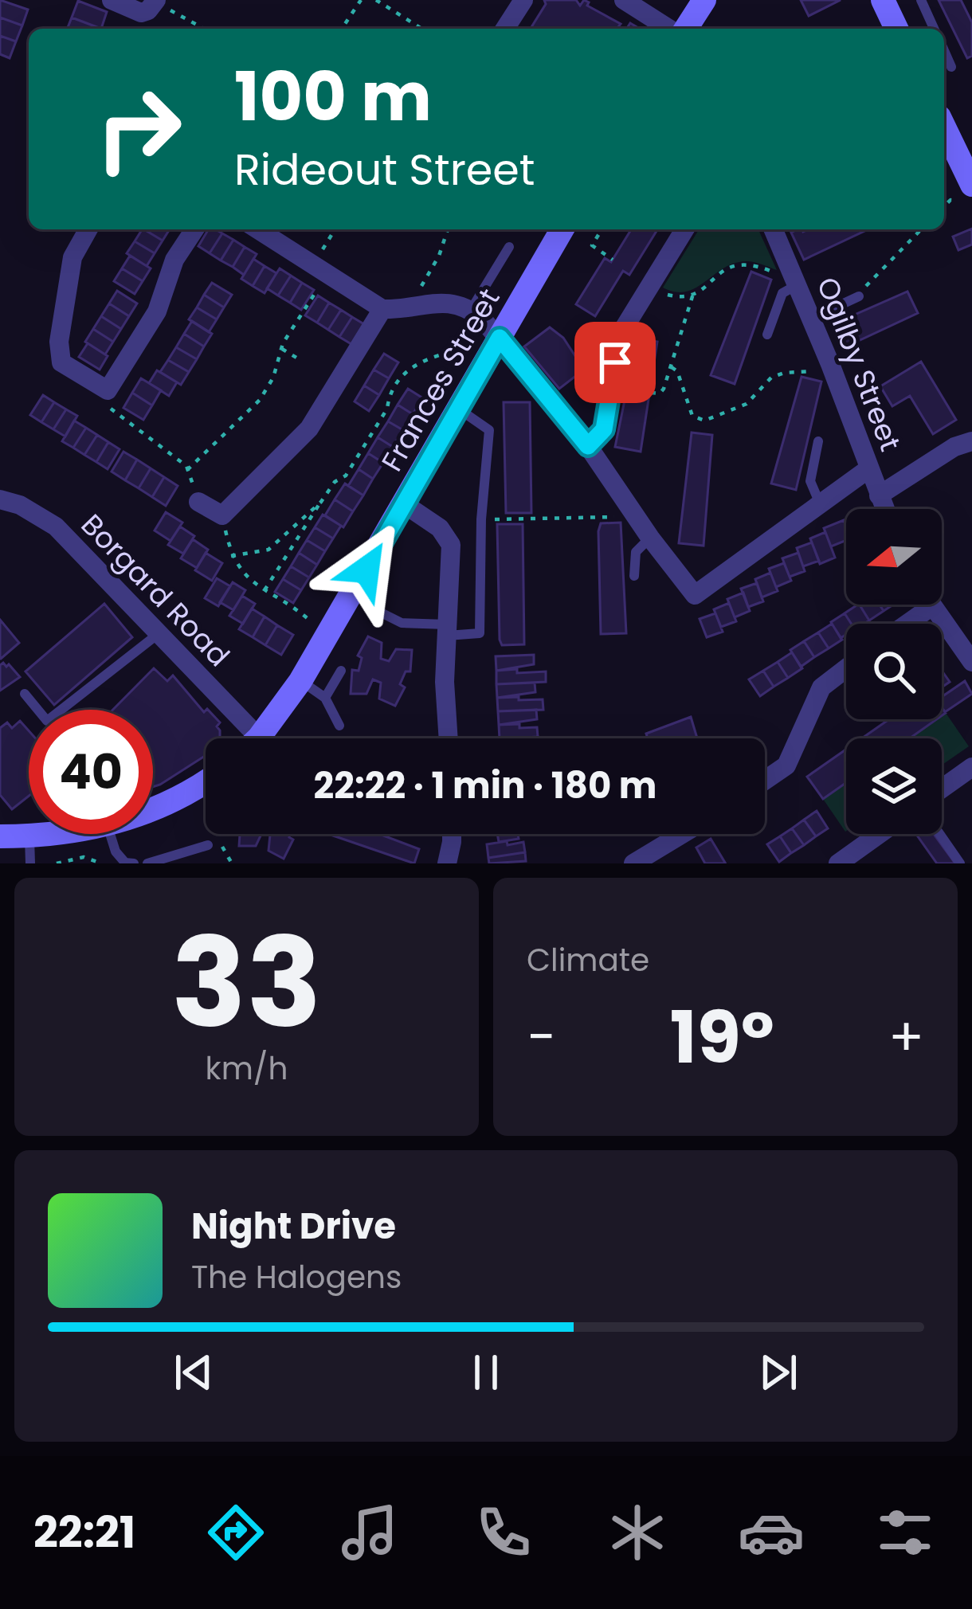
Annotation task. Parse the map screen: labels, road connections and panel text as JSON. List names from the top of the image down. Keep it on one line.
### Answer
{"streets":{"street":["Ogilby Street","Frances Street","Borgard Road"]},"north":"left","page":{"turn":["100 m","Rideout Street"],"limit":"40","trip":"22:22 · 1 min · 180 m","tile":[["33","km/h"],"Climate"],"heat":["−","19°","+"],"song":["Night Drive","The Halogens"],"tabs":"22:21"}}
